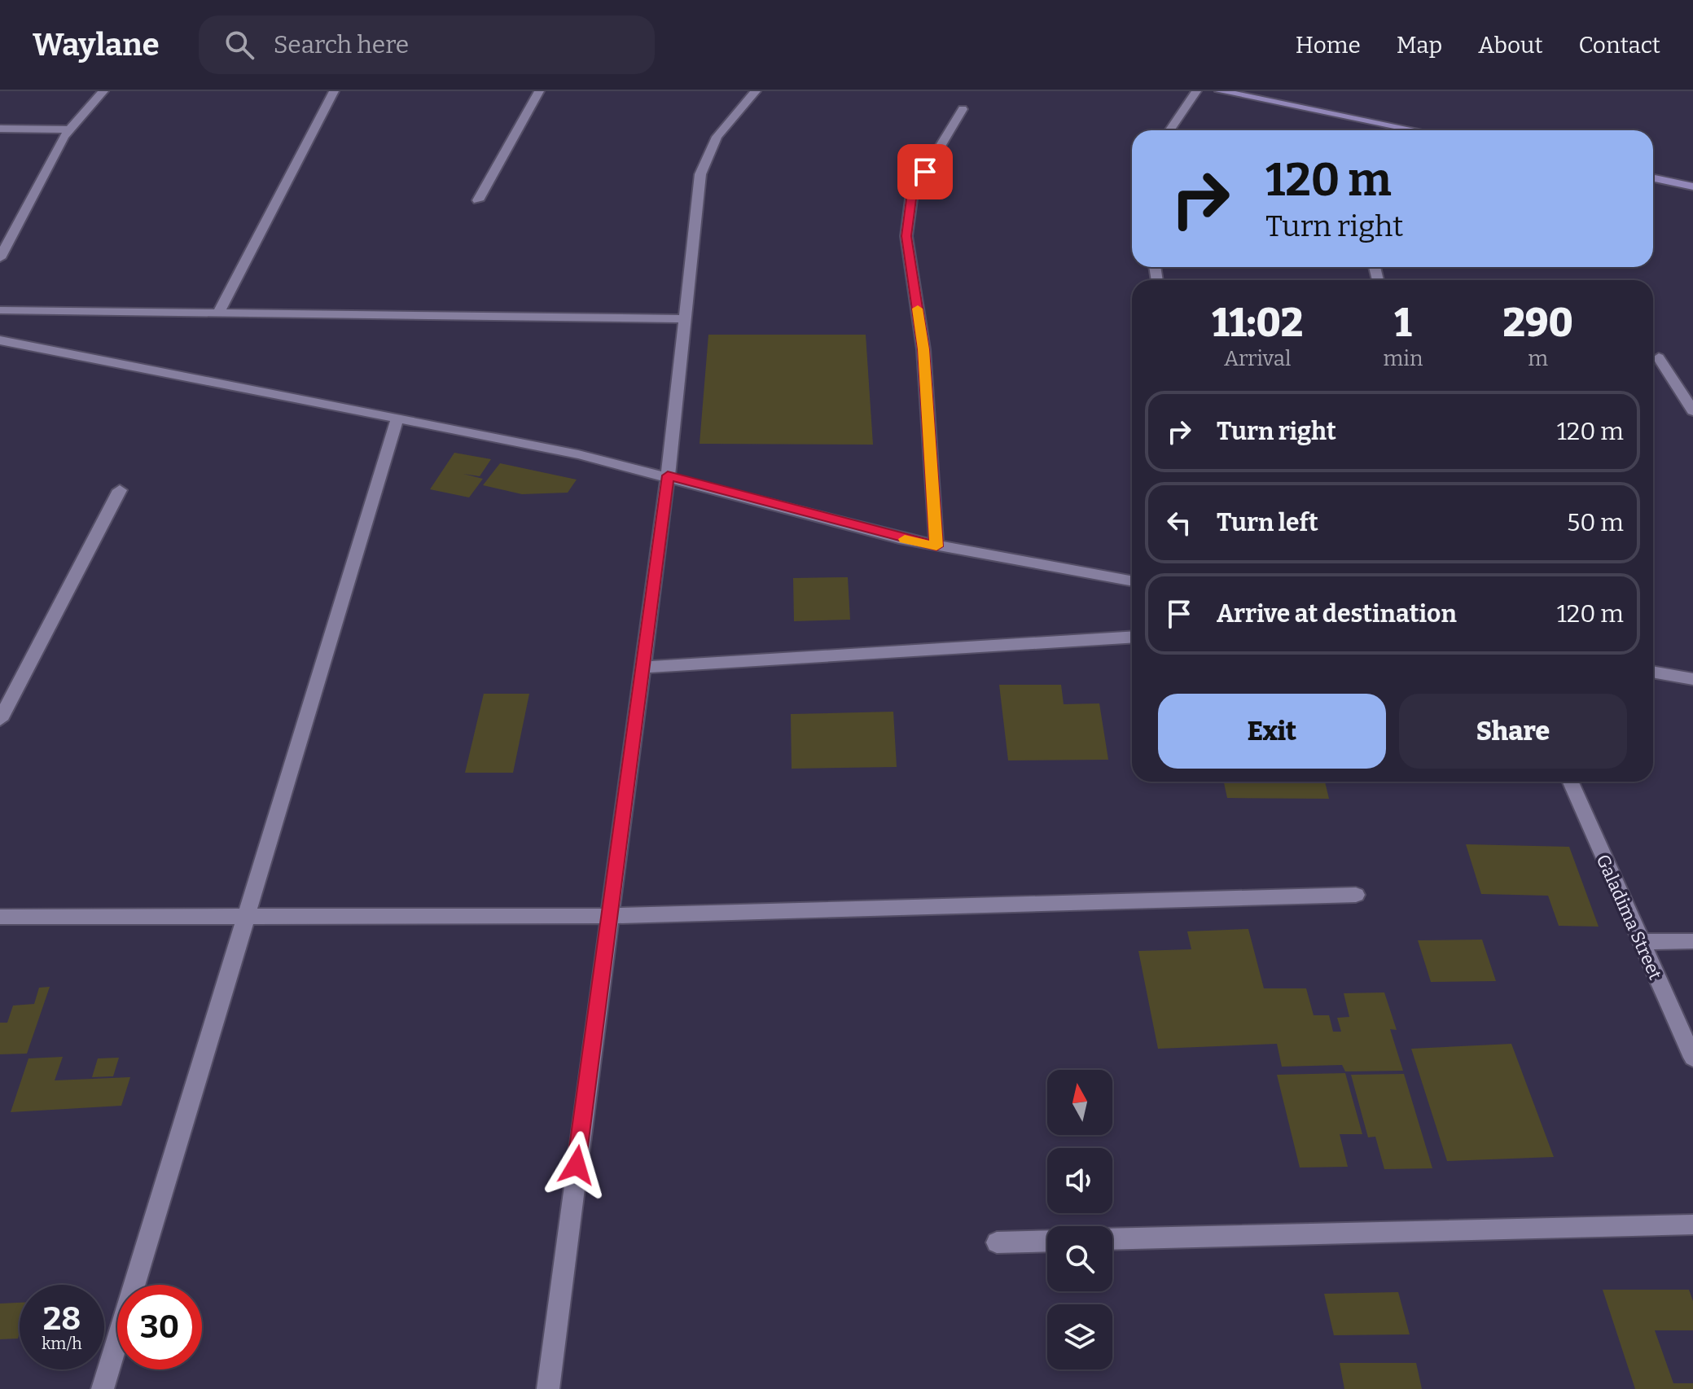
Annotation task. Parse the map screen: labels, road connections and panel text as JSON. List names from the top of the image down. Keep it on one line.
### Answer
{"streets":{"street":["Galadima Street"]},"north":"top","page":{"header":"Waylane","search":"Search here","nav":["Home","Map","About","Contact"],"turn":["120 m","Turn right"],"eta":["11:02","Arrival","1","min","290","m"],"list":[{"name":"Turn right","value":"120 m"},{"name":"Turn left","value":"50 m"},{"name":"Arrive at destination","value":"120 m"}],"buttons":["Exit","Share"],"speed":"28 km/h","limit":"30"}}
